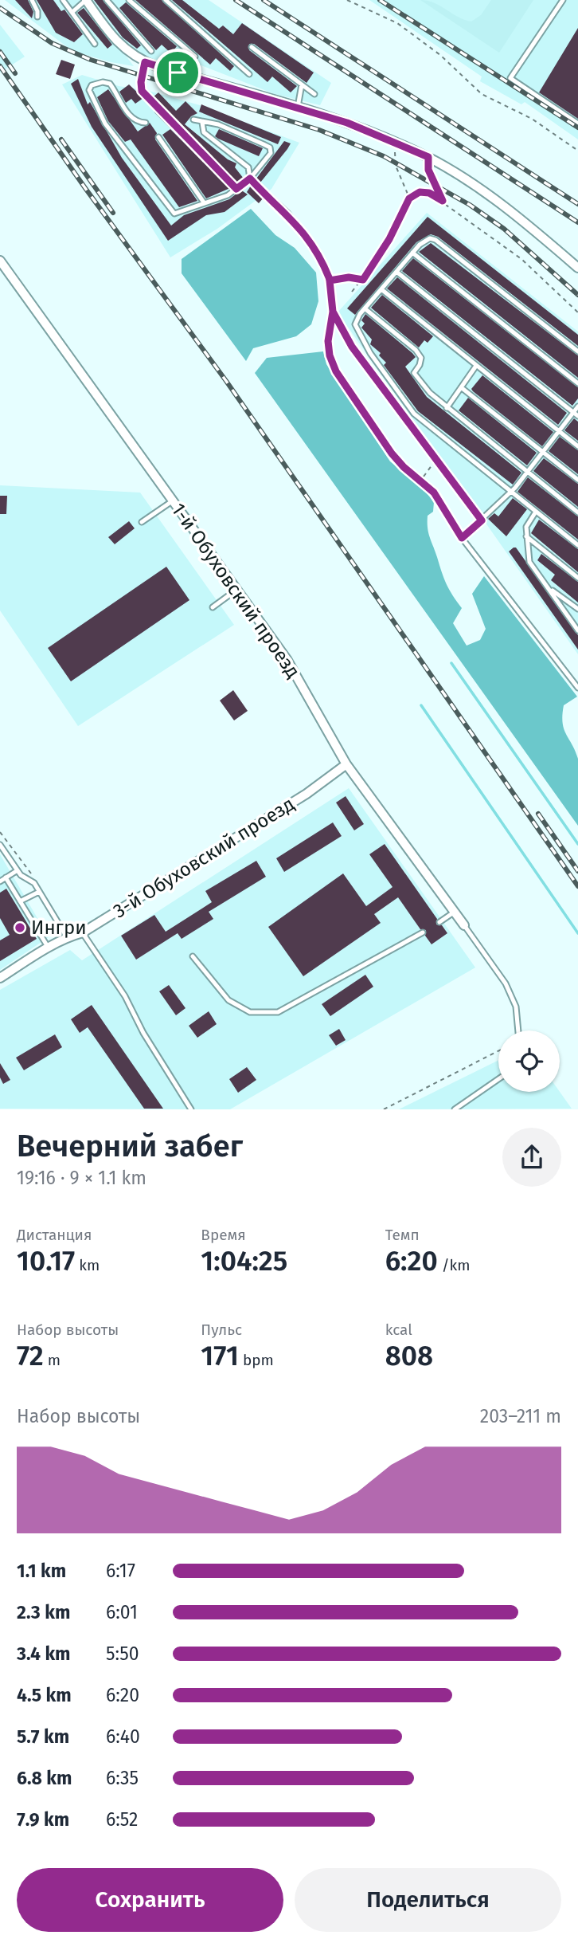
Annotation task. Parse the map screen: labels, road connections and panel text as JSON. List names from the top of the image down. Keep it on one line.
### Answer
{"streets":{"street":["1-й Обуховский проезд","3-й Обуховский проезд"]},"crossings":[["1-й Обуховский проезд","3-й Обуховский проезд"]],"places":["Ингри"],"page":{"heading":["Вечерний забег","19:16 · 9 × 1.1 km"],"stats":[["Дистанция","10.17 km"],["Время","1:04:25"],["Темп","6:20 /km"],["Набор высоты","72 m"],["Пульс","171 bpm"],["kcal","808"]],"chart":["Набор высоты","203–211 m"],"list":[{"name":"1.1 km","note":"6:17"},{"name":"2.3 km","note":"6:01"},{"name":"3.4 km","note":"5:50"},{"name":"4.5 km","note":"6:20"},{"name":"5.7 km","note":"6:40"},{"name":"6.8 km","note":"6:35"},{"name":"7.9 km","note":"6:52"}],"buttons":["Сохранить","Поделиться"]}}
